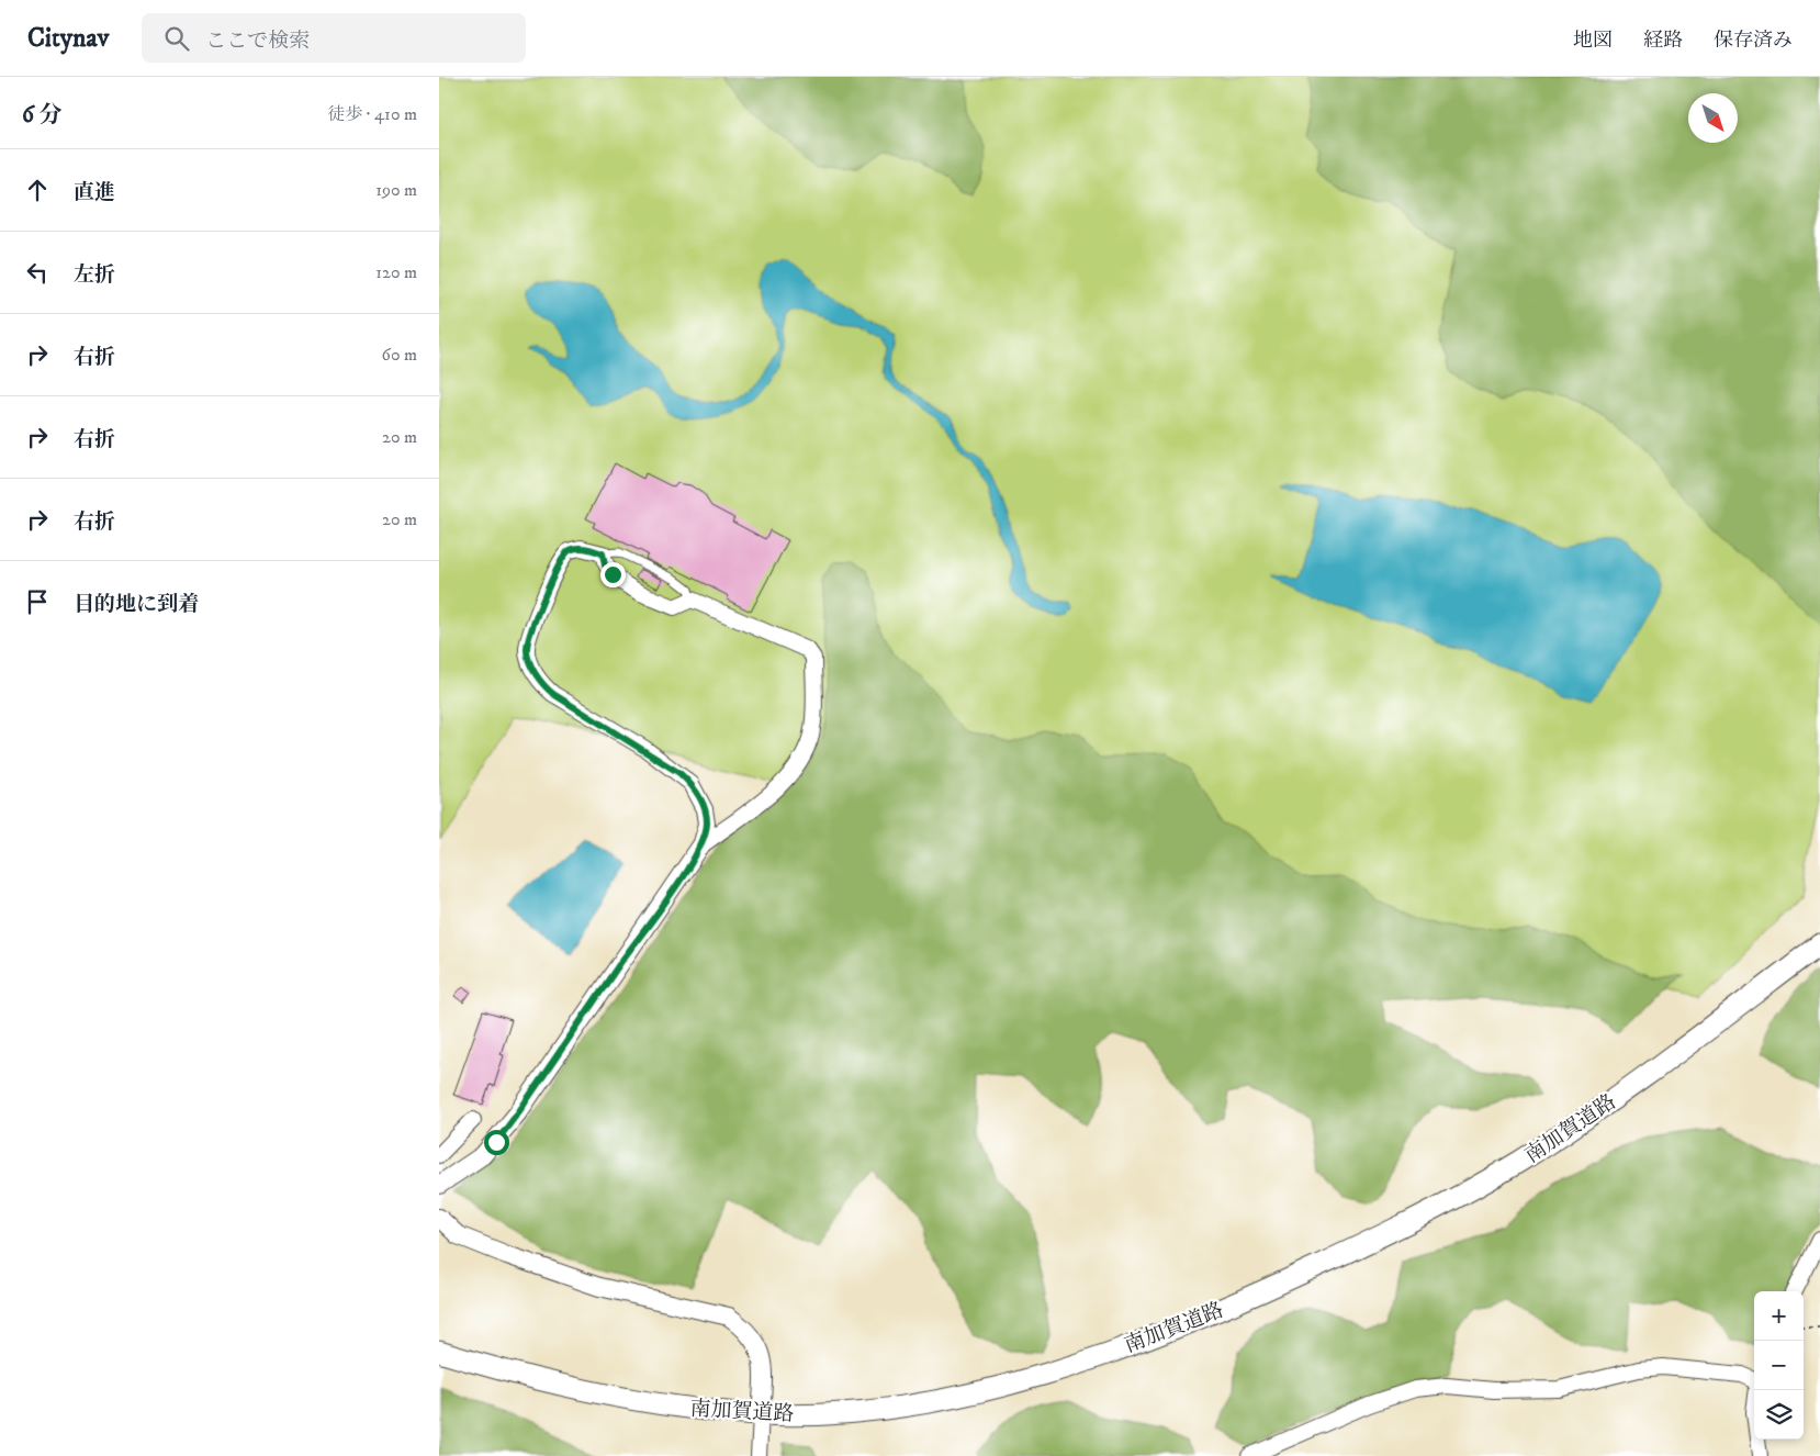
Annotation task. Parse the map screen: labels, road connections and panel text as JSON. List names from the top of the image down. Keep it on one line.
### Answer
{"streets":{"main road":["南加賀道路"]},"north":"bottom right","page":{"header":"Citynav","search":"ここで検索","nav":["地図","経路","保存済み"],"heading":["6 分","徒歩 · 410 m"],"list":[["直進","190 m"],["左折","120 m"],["右折","60 m"],["右折","20 m"],["右折","20 m"],"目的地に到着"],"map_buttons":["+","−"]}}
